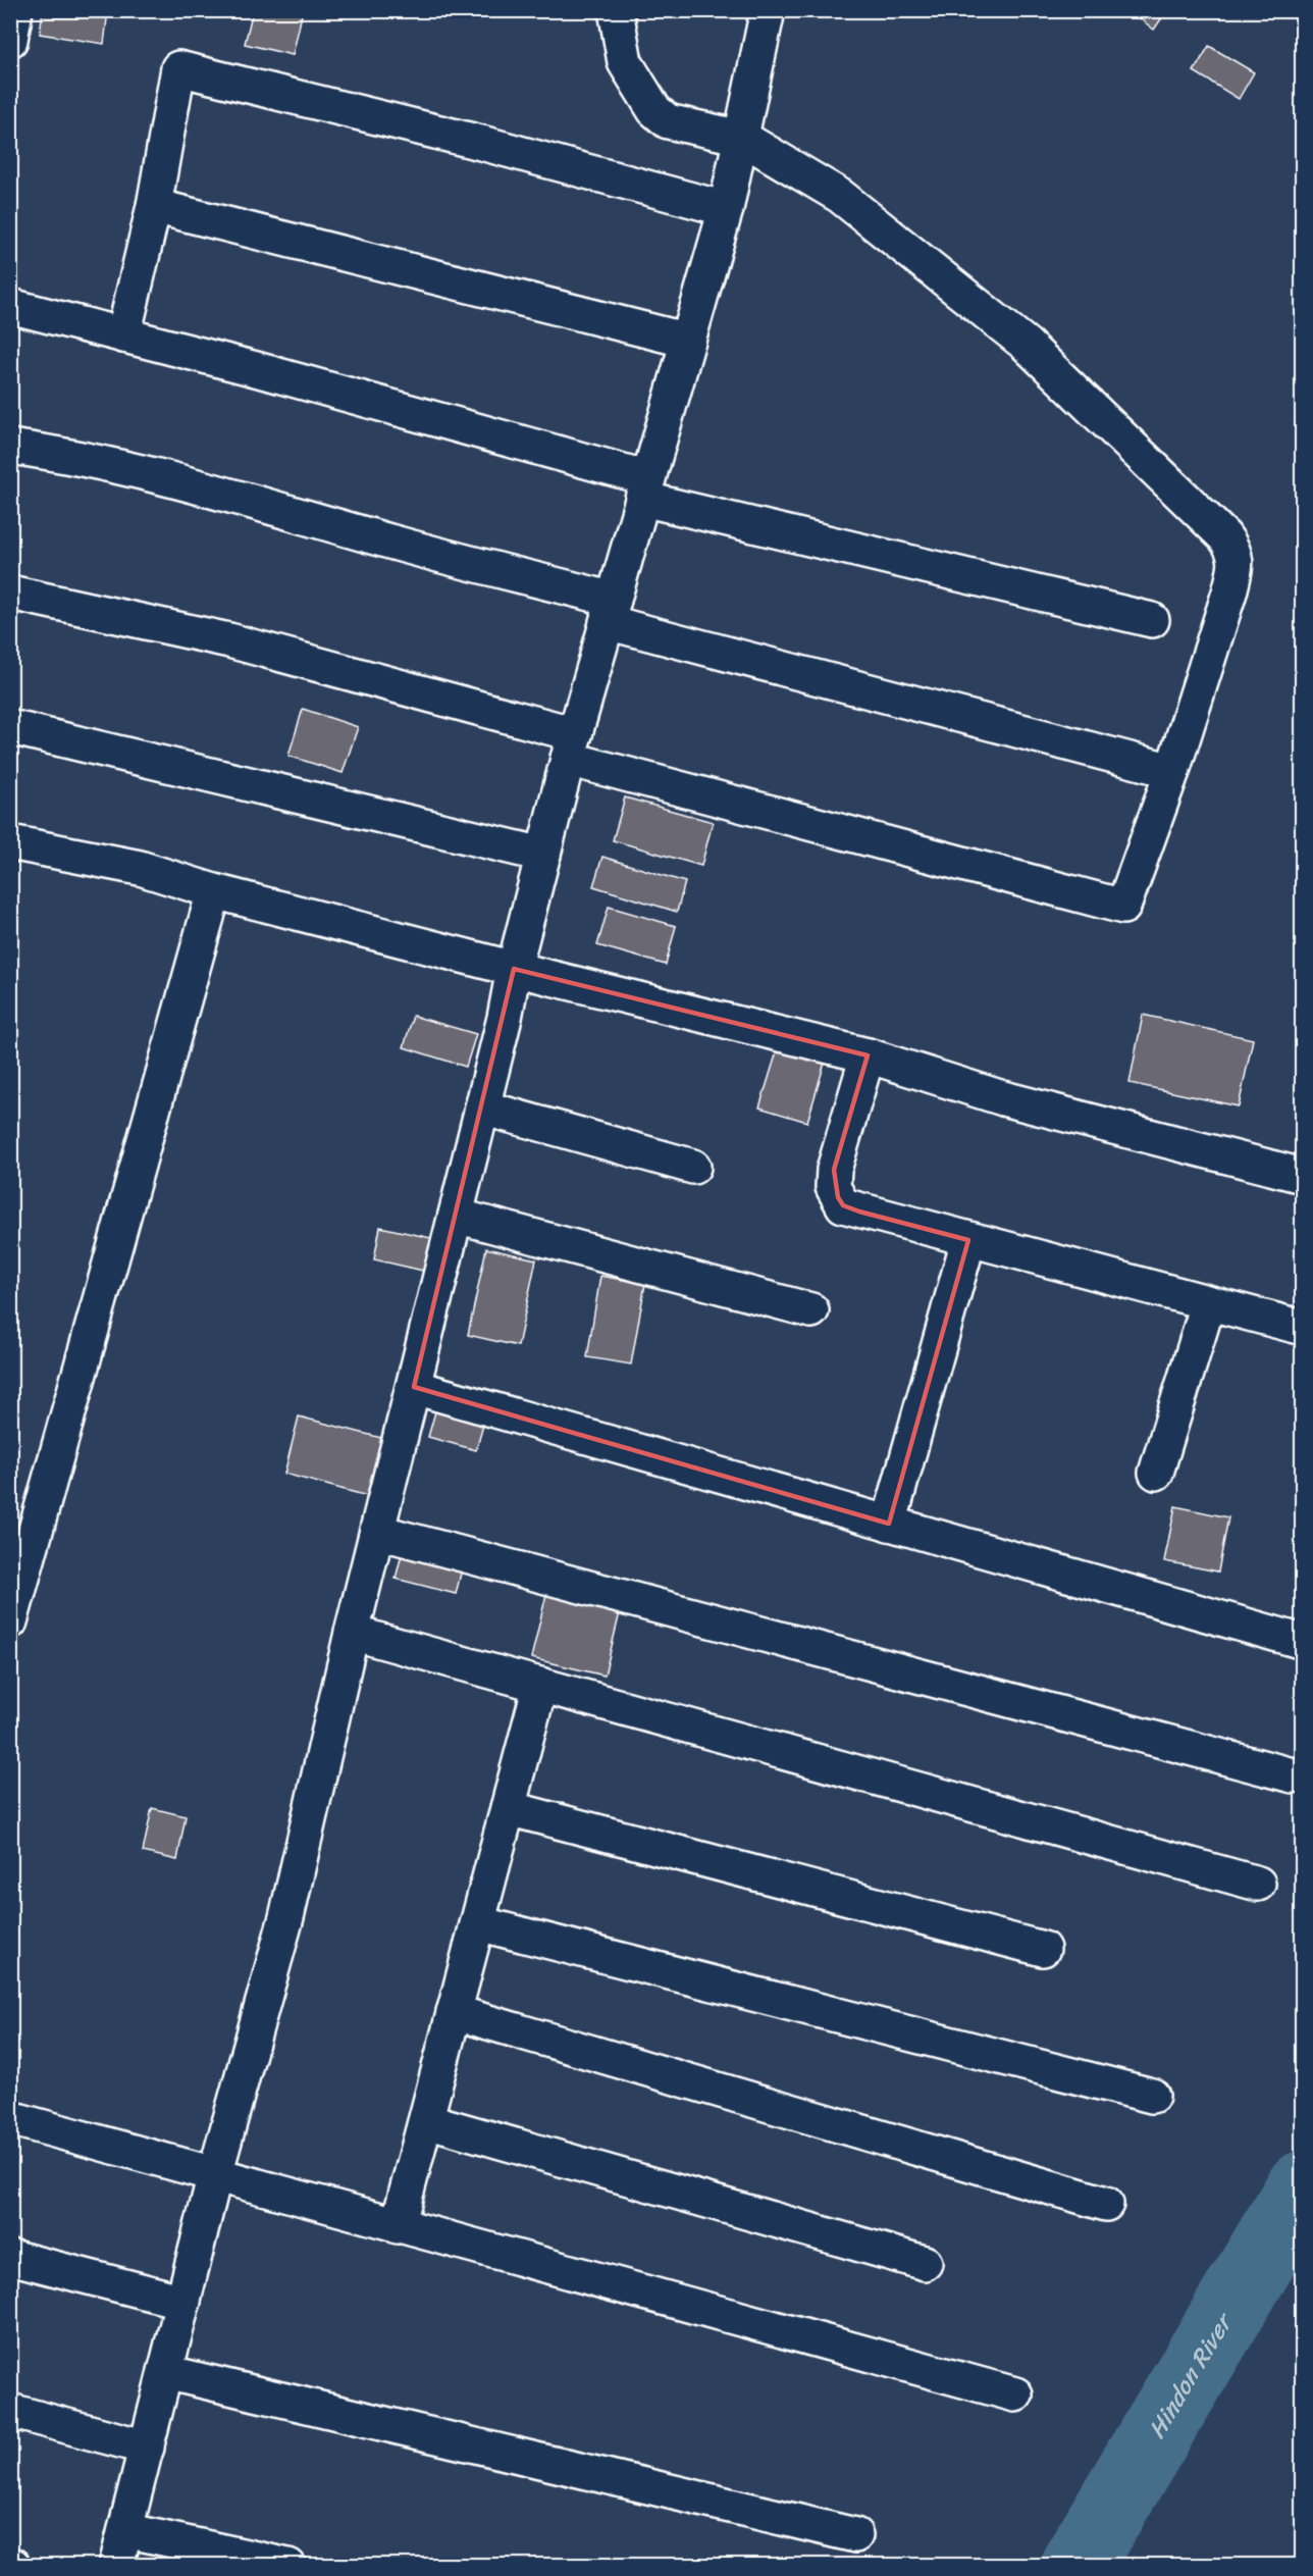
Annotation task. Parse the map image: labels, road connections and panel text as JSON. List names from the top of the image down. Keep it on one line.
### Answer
{"water":["Hindon River"]}
